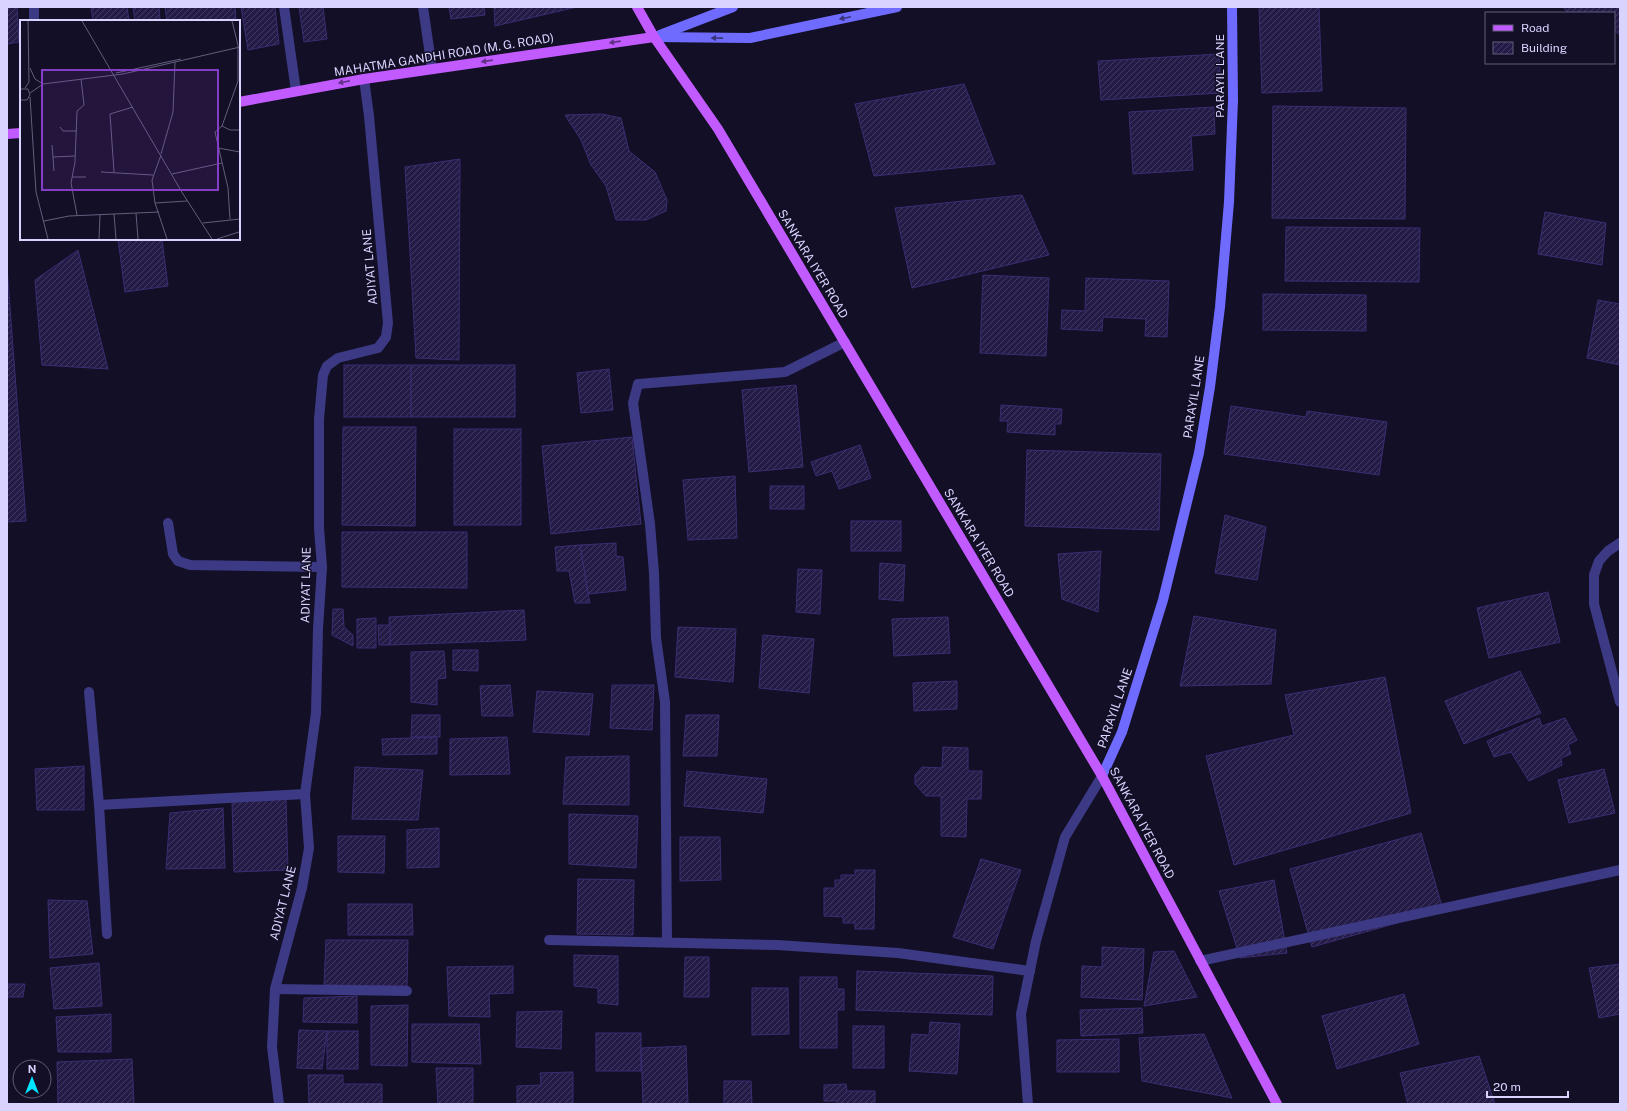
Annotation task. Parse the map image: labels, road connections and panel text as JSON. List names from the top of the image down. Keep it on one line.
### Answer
{"streets":{"main road":["MAHATMA GANDHI ROAD (M. G. ROAD)","PARAYIL LANE","SANKARA IYER ROAD"],"street":["ADIYAT LANE"]},"crossings":[["MAHATMA GANDHI ROAD (M. G. ROAD)","SANKARA IYER ROAD"],["MAHATMA GANDHI ROAD (M. G. ROAD)","ADIYAT LANE"],["PARAYIL LANE","SANKARA IYER ROAD"]],"one_way":["MAHATMA GANDHI ROAD (M. G. ROAD)"],"legend":["Road","Building"],"scale_bar":"20 m","north":"top"}
